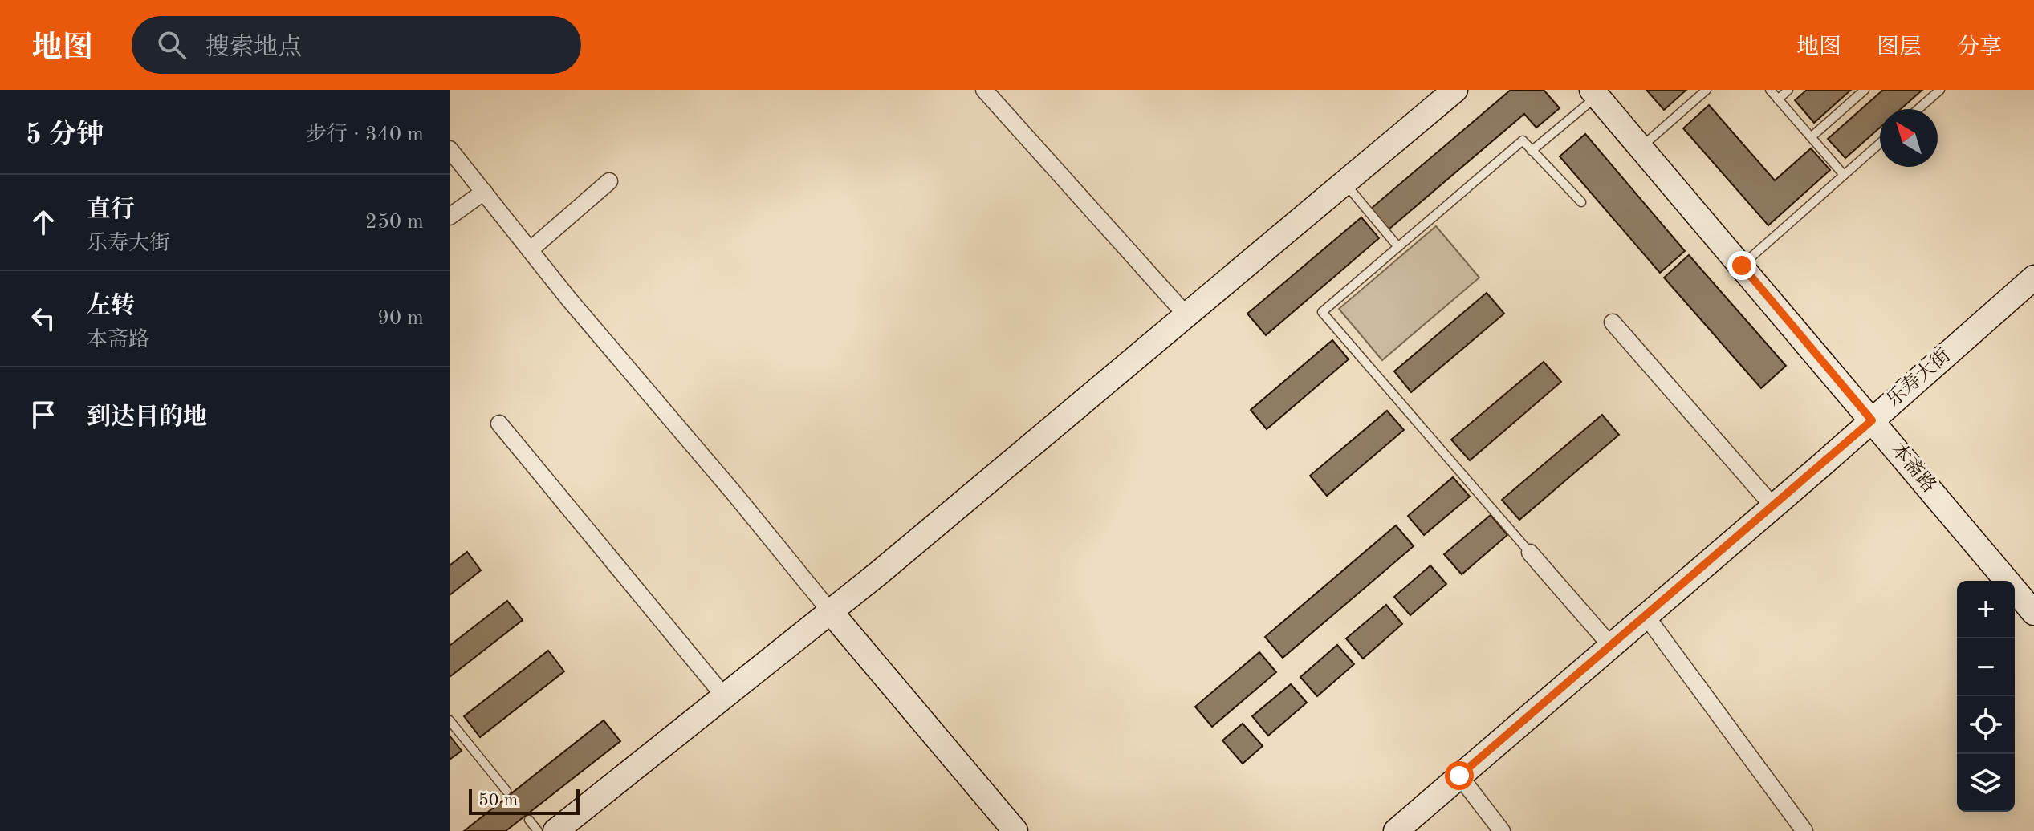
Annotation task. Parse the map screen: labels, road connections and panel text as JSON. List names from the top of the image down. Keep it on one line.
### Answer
{"streets":{"street":["乐寿大街","本斋路"]},"crossings":[["乐寿大街","本斋路"]],"scale_bar":"50 m","north":"top left","page":{"header":"地图","search":"搜索地点","nav":["地图","图层","分享"],"heading":["5 分钟","步行 · 340 m"],"list":[["直行","乐寿大街","250 m"],["左转","本斋路","90 m"],"到达目的地"],"map_buttons":["+","−"],"scale":"50 m"}}
